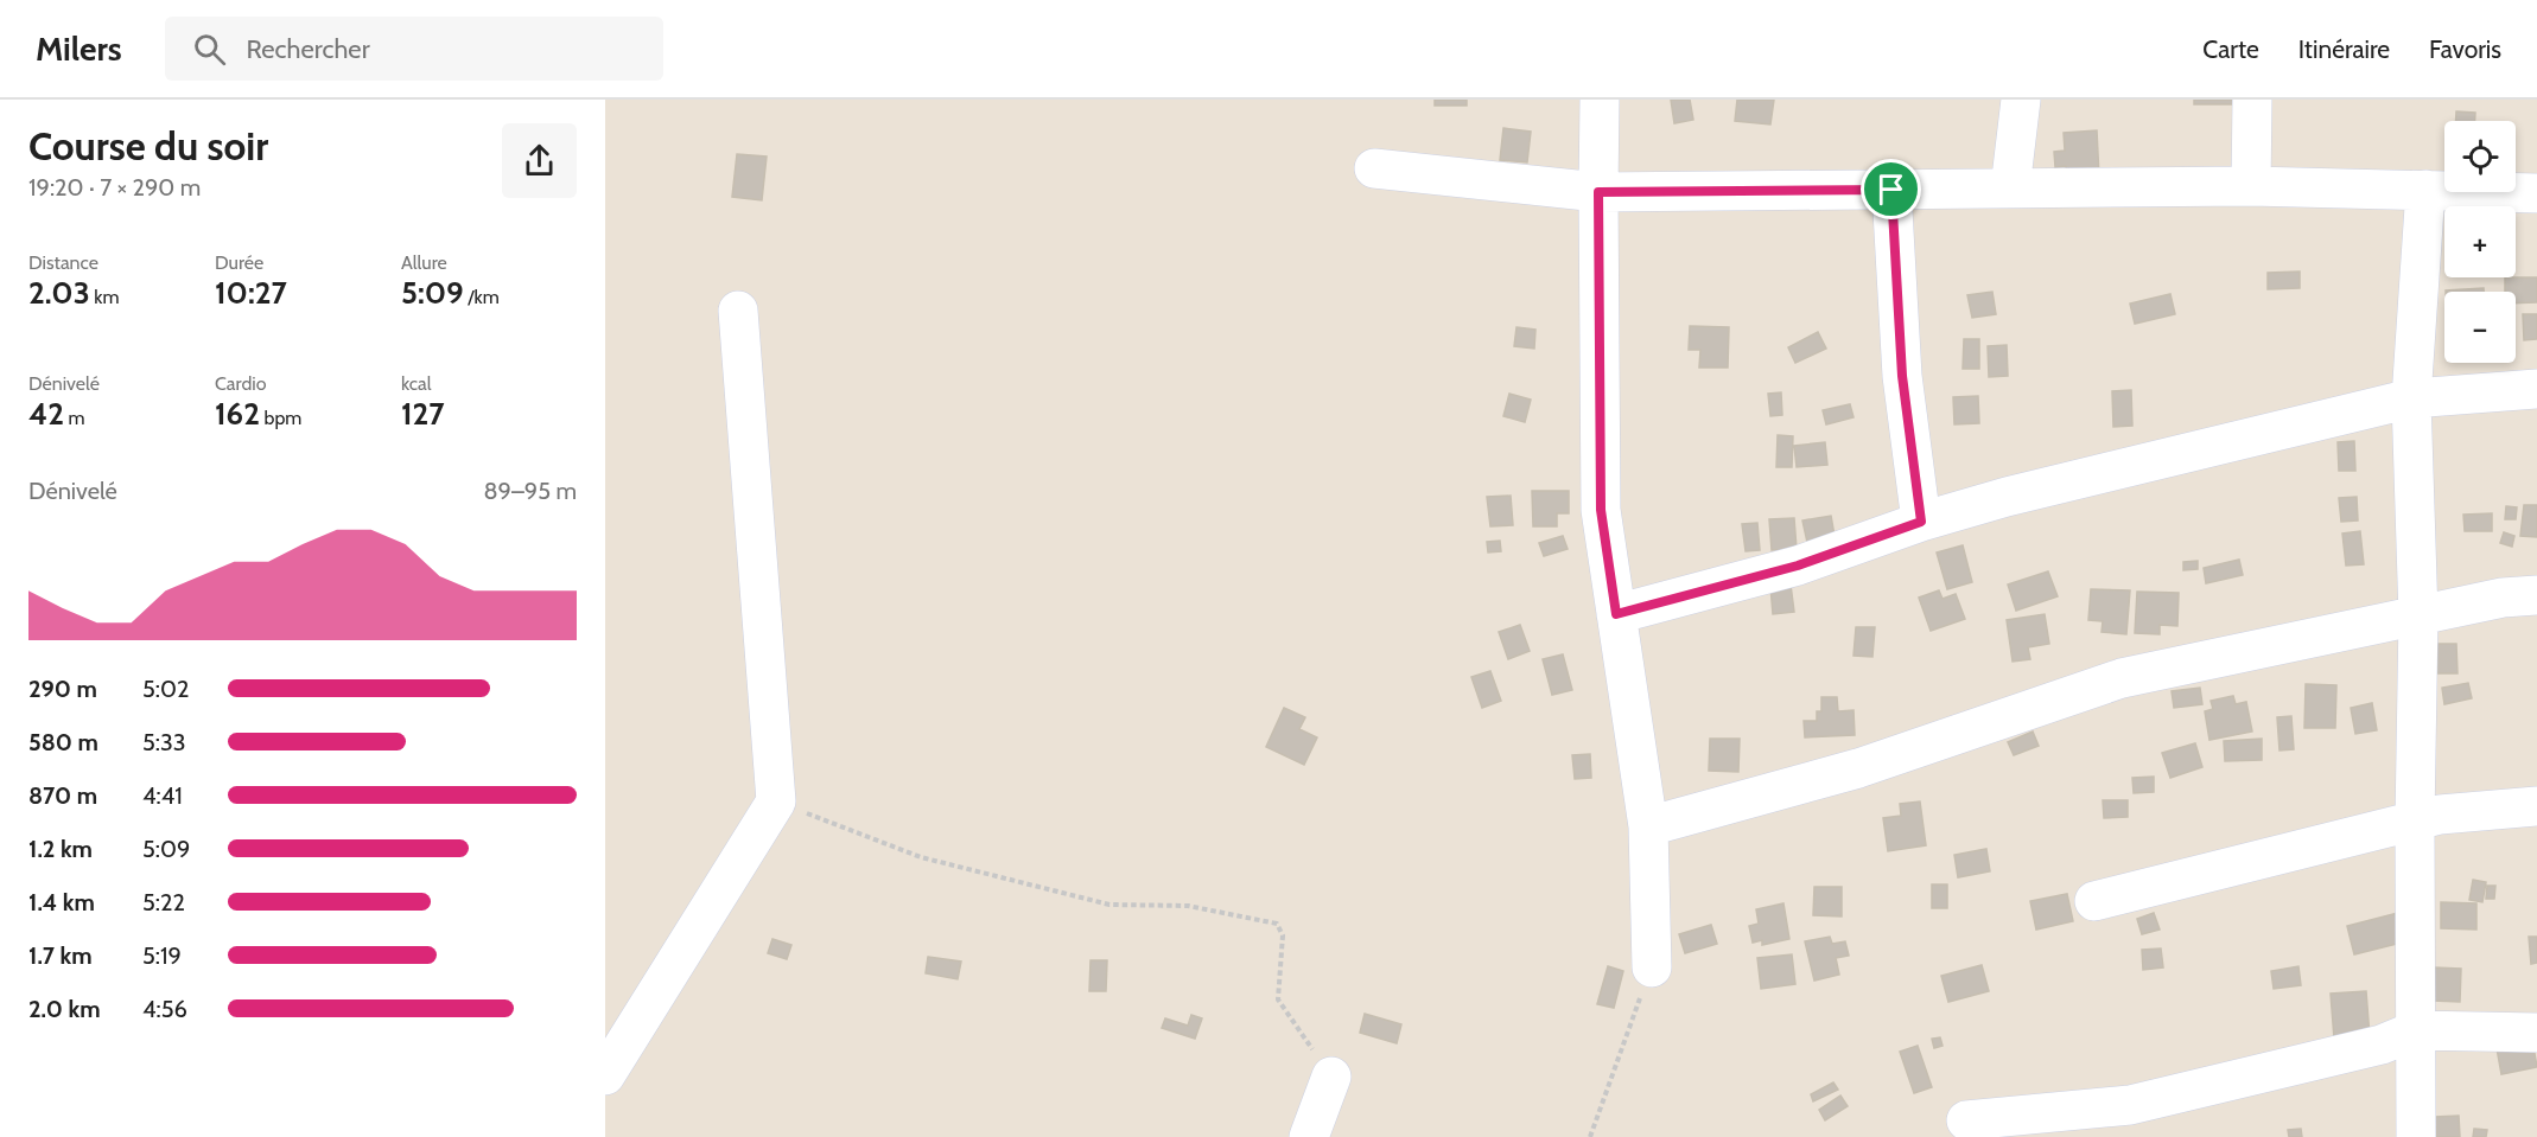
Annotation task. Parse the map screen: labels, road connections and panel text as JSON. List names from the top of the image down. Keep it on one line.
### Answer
{"page":{"header":"Milers","search":"Rechercher","nav":["Carte","Itinéraire","Favoris"],"heading":["Course du soir","19:20 · 7 × 290 m"],"map_buttons":["+","−"],"stats":[["Distance","2.03 km"],["Durée","10:27"],["Allure","5:09 /km"],["Dénivelé","42 m"],["Cardio","162 bpm"],["kcal","127"]],"chart":["Dénivelé","89–95 m"],"list":[{"name":"290 m","note":"5:02"},{"name":"580 m","note":"5:33"},{"name":"870 m","note":"4:41"},{"name":"1.2 km","note":"5:09"},{"name":"1.4 km","note":"5:22"},{"name":"1.7 km","note":"5:19"},{"name":"2.0 km","note":"4:56"}]}}
